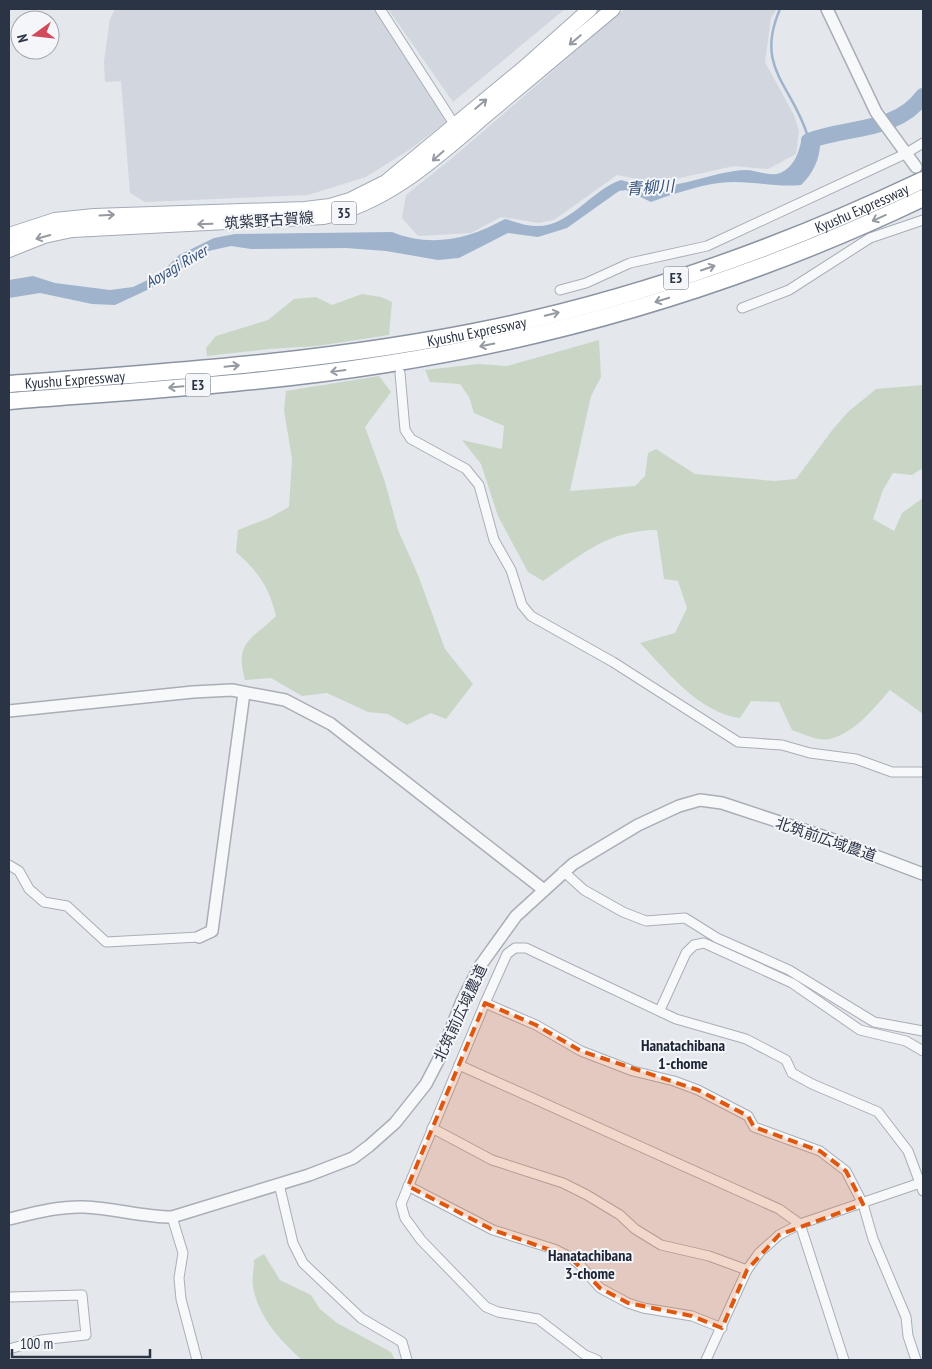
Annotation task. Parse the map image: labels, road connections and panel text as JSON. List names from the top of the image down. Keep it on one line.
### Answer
{"streets":{"highway":["Kyushu Expressway","E3"],"main road":["35","筑紫野古賀線"],"street":["北筑前広域農道"]},"districts":["Hanatachibana 1-chome","Hanatachibana 3-chome"],"water":["青柳川","Aoyagi River"],"scale_bar":"100 m","north":"left"}
